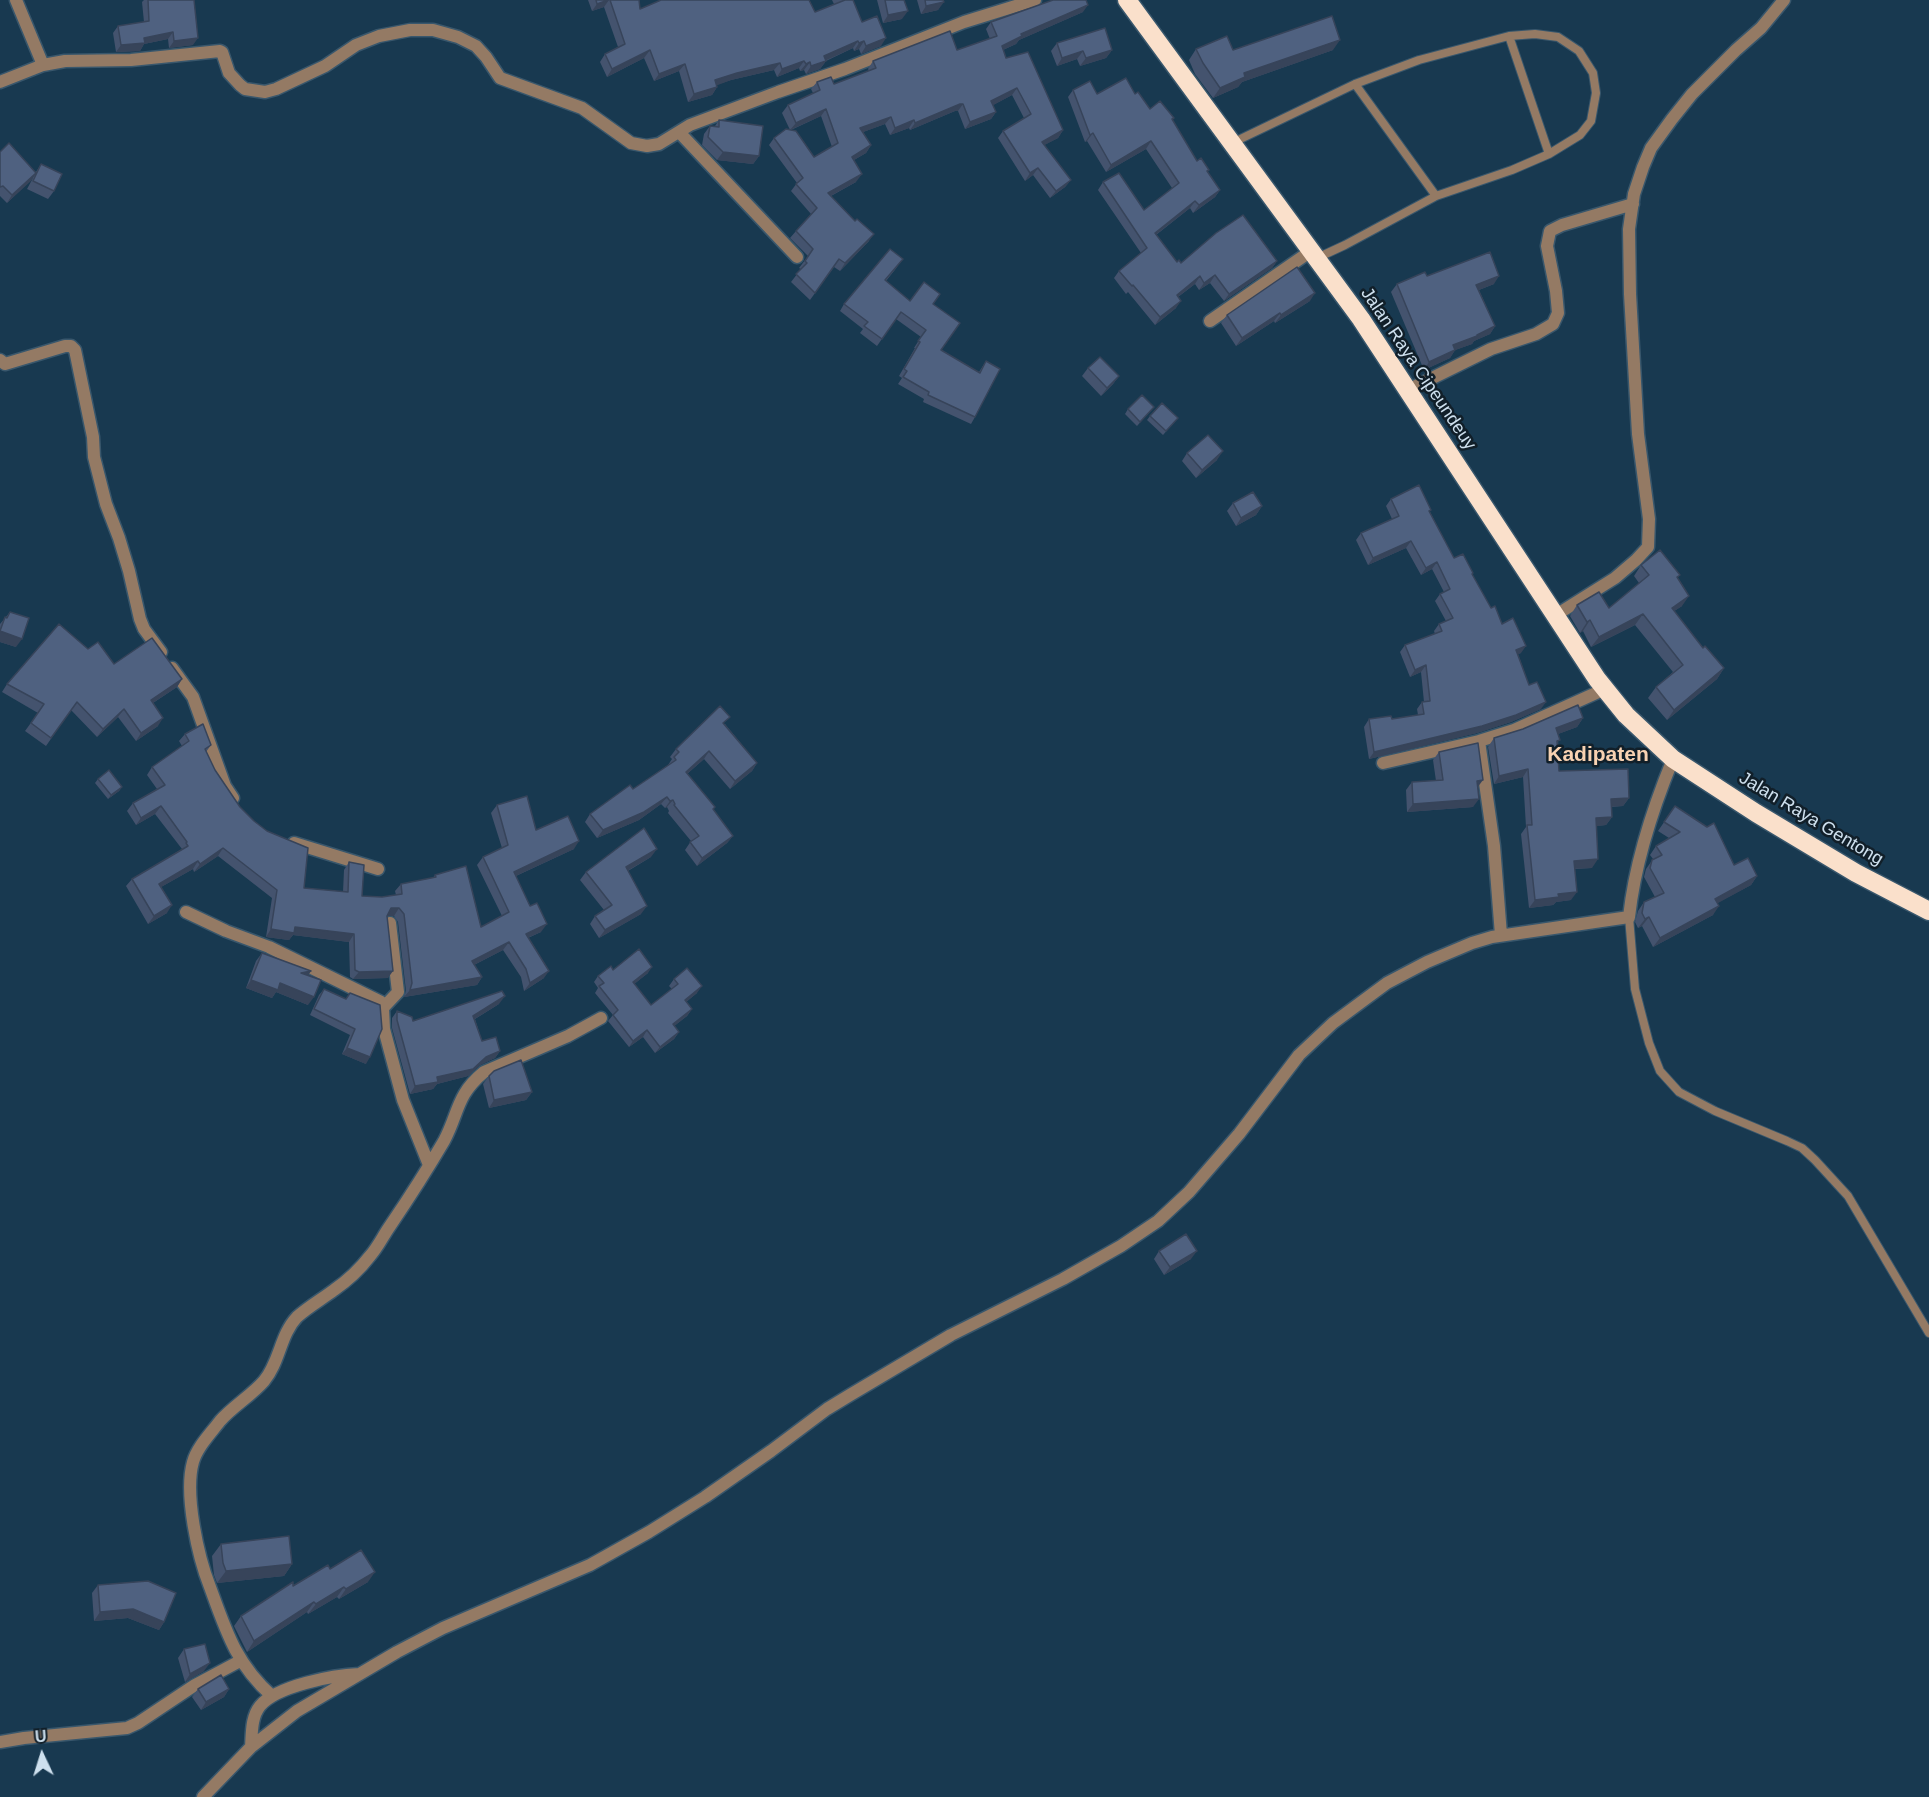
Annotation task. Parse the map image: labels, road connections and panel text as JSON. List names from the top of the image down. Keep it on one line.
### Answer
{"streets":{"highway":["Jalan Raya Cipeundeuy","Jalan Raya Gentong"]},"crossings":[["Jalan Raya Cipeundeuy","Jalan Raya Gentong"]],"districts":["Kadipaten"],"north":"top"}
